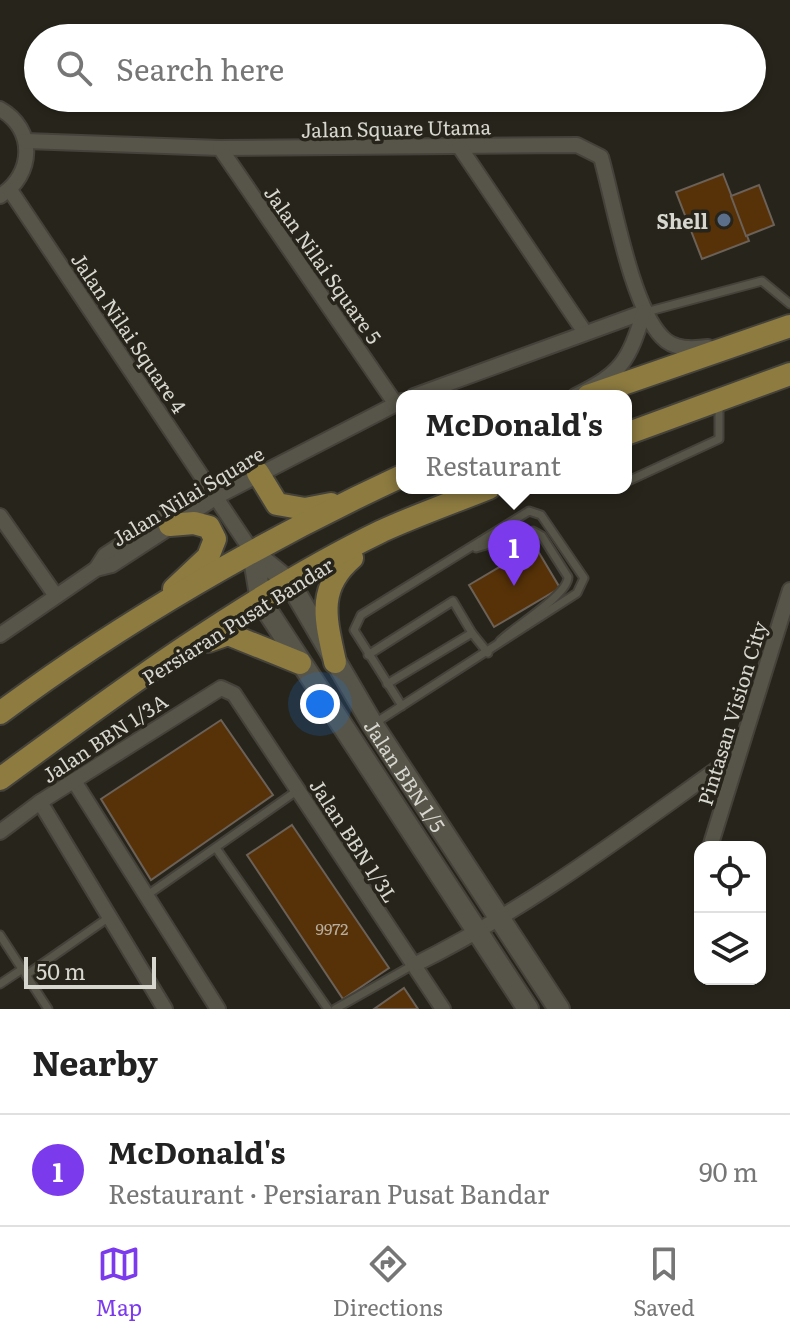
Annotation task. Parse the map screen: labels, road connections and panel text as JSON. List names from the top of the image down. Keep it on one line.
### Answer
{"streets":{"main road":["Persiaran Pusat Bandar"],"street":["Jalan Square Utama","Jalan Nilai Square 5","Jalan Nilai Square 4","Jalan Nilai Square","Pintasan Vision City","Jalan BBN 1/3A","Jalan BBN 1/5","Jalan BBN 1/3L"]},"crossings":[["Jalan Square Utama","Jalan Nilai Square 5"],["Jalan Nilai Square 4","Jalan Nilai Square"],["Jalan Nilai Square 4","Jalan BBN 1/5"],["Persiaran Pusat Bandar","Jalan BBN 1/5"],["Jalan BBN 1/3A","Jalan BBN 1/3L"]],"places":["Shell"],"house_numbers":["9972"],"scale_bar":"50 m","page":{"search":"Search here","popup":["McDonald's","Restaurant"],"pins":"1","scale":"50 m","heading":"Nearby","list":[{"mark":"1","name":"McDonald's","note":"Restaurant · Persiaran Pusat Bandar","value":"90 m"}],"nav":["Map","Directions","Saved"]}}
